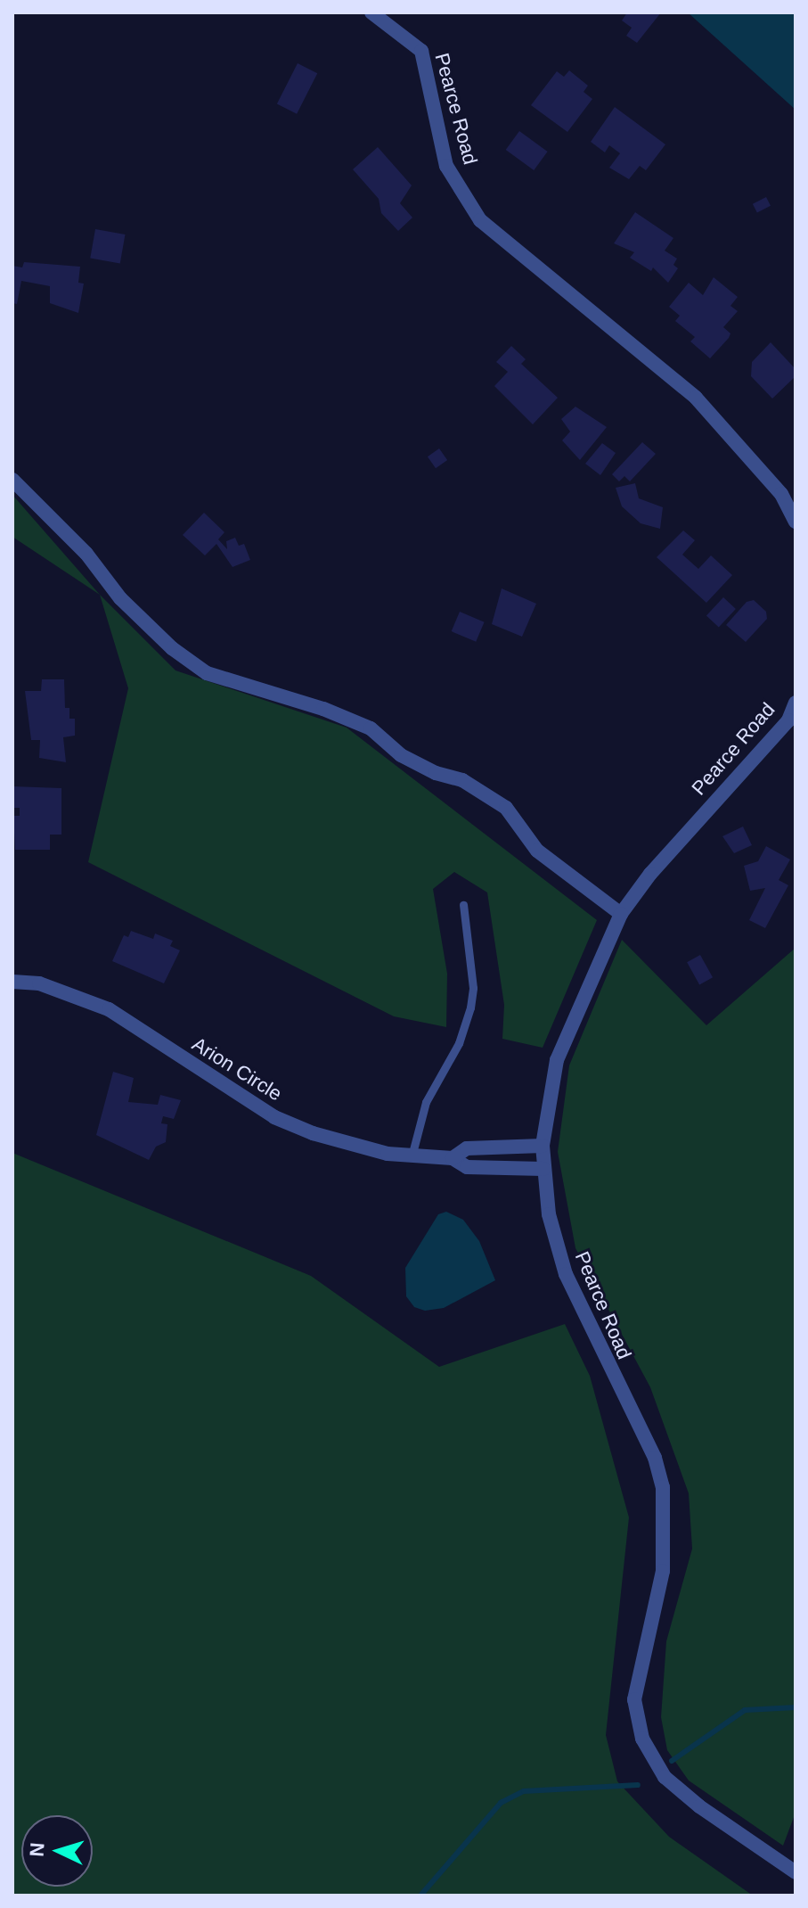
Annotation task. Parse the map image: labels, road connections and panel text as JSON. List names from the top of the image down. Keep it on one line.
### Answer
{"streets":{"street":["Pearce Road","Arion Circle"]},"crossings":[["Pearce Road","Arion Circle"]],"north":"left"}
